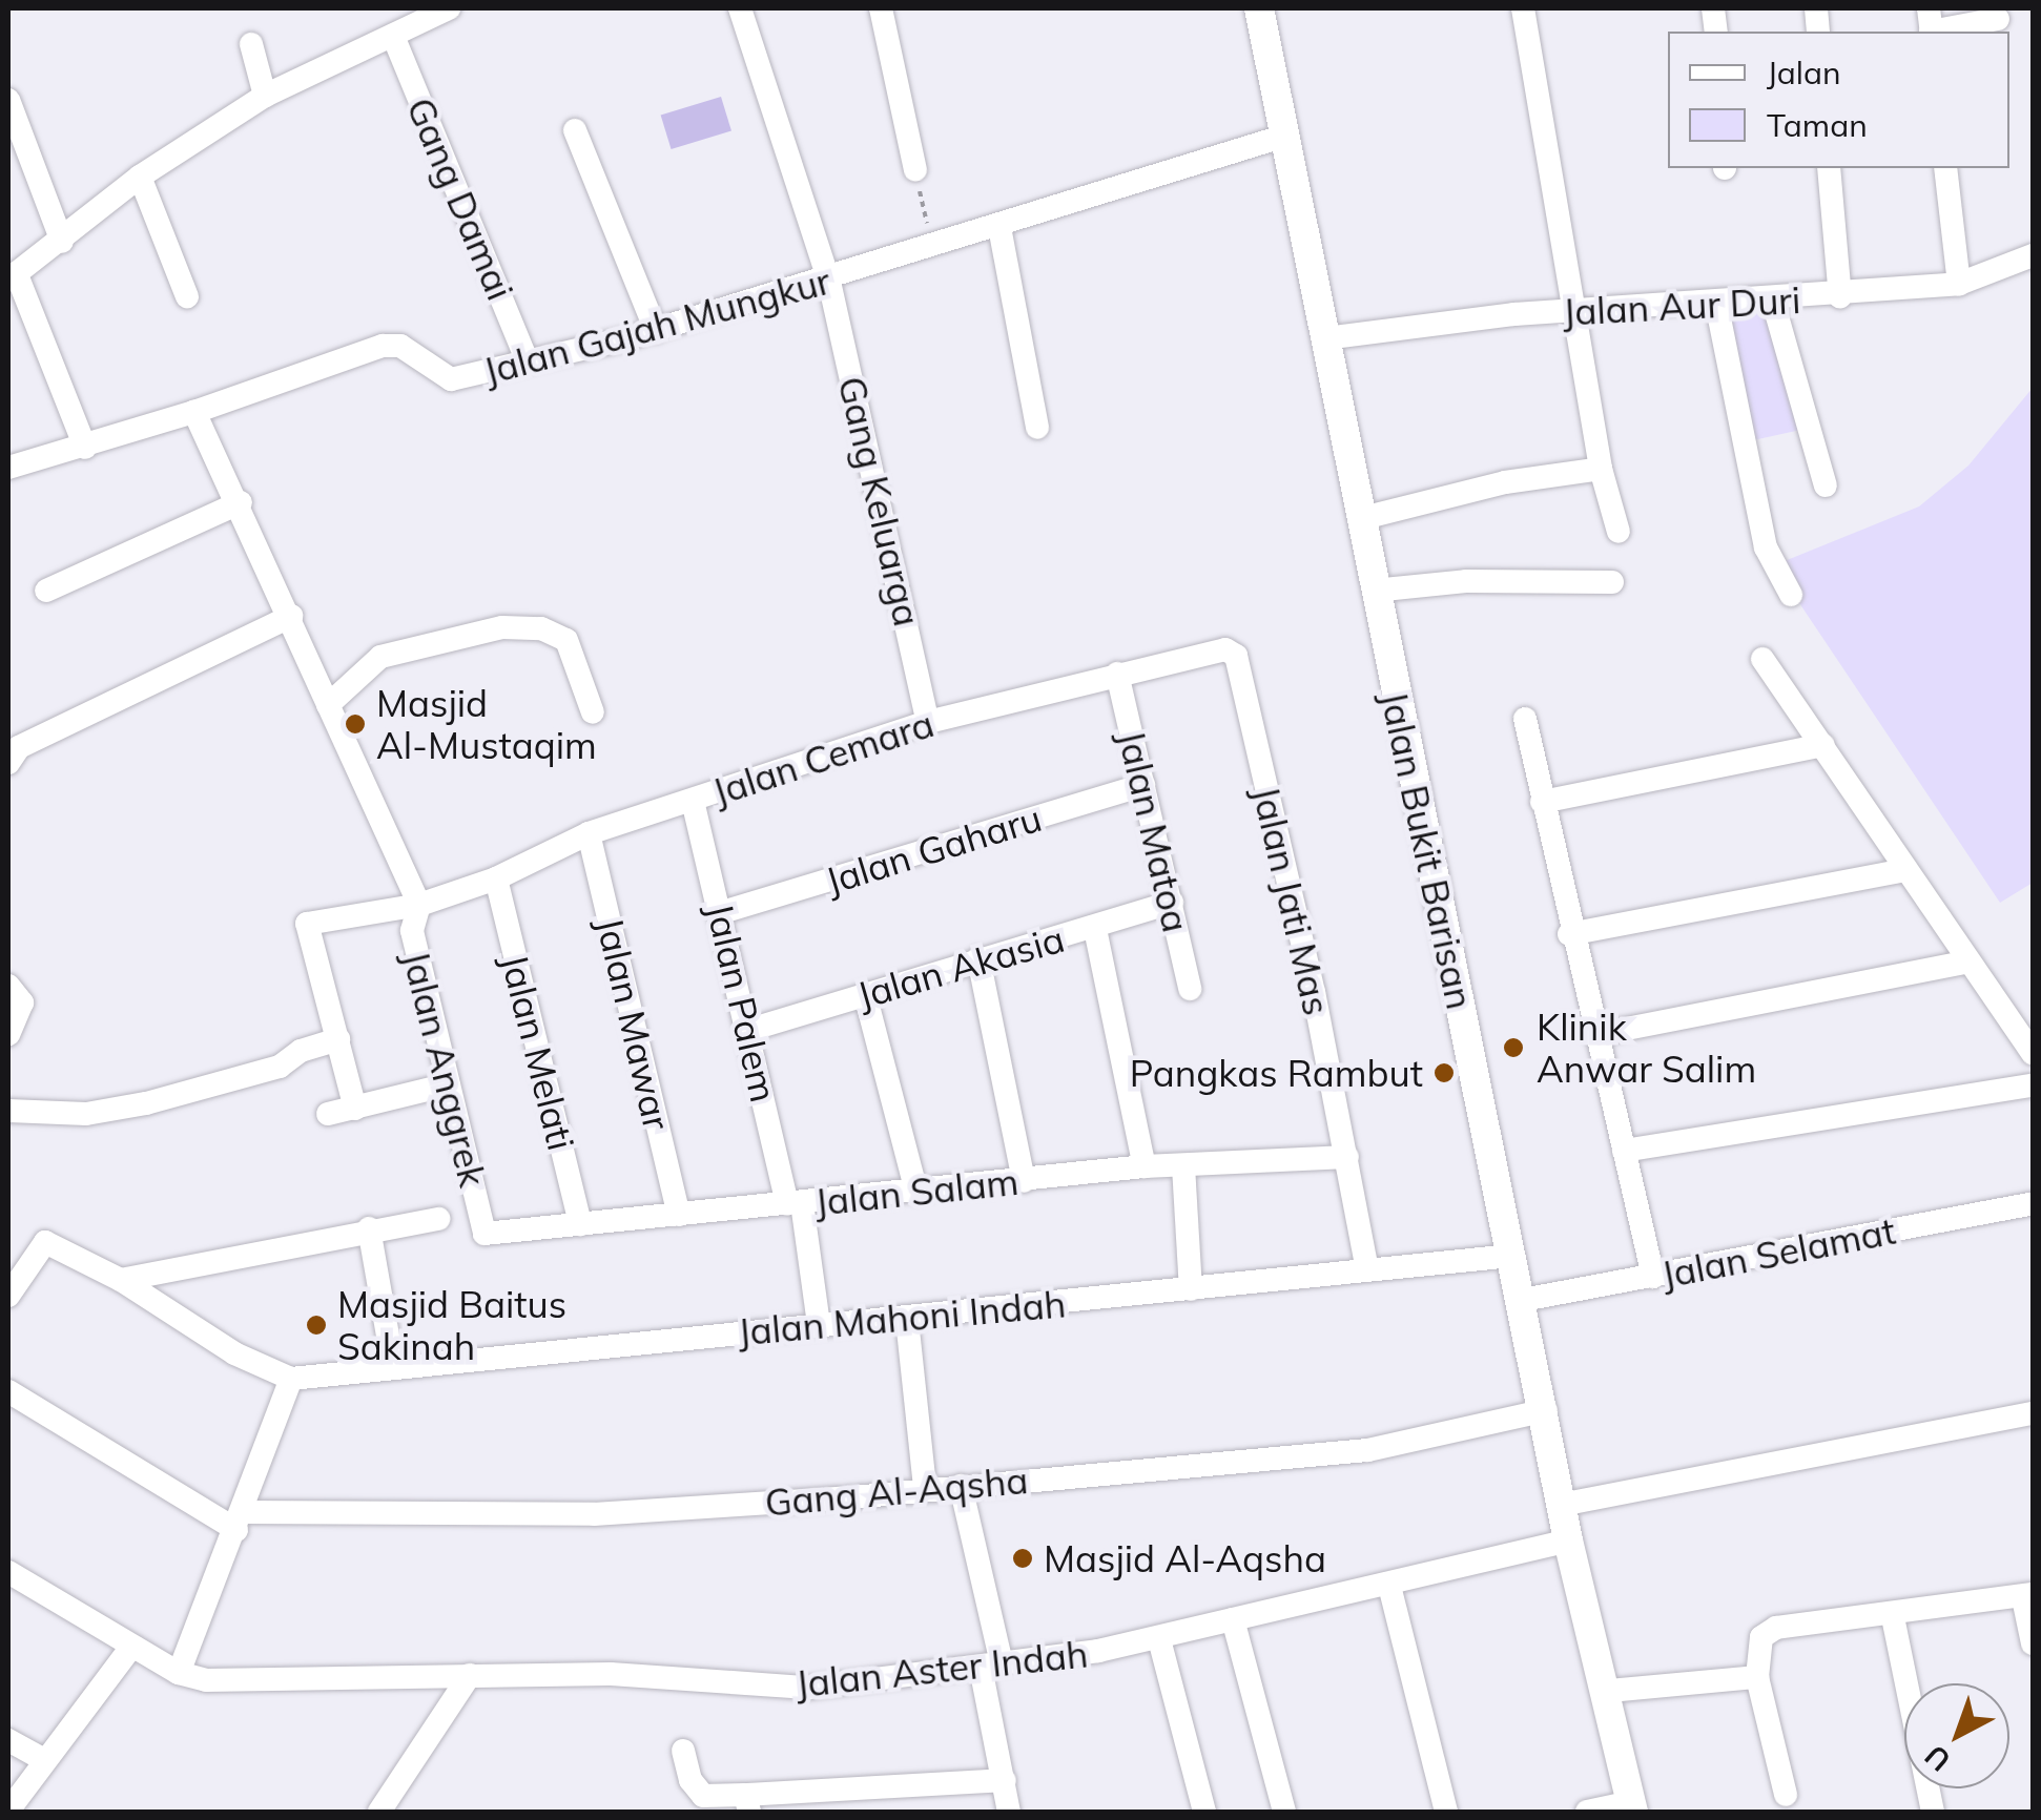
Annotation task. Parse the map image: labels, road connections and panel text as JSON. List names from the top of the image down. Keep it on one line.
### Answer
{"streets":{"main road":["Jalan Bukit Barisan"],"street":["Gang Damai","Jalan Aur Duri","Jalan Gajah Mungkur","Gang Keluarga","Jalan Cemara","Jalan Matoa","Jalan Gaharu","Jalan Jati Mas","Jalan Akasia","Jalan Palem","Jalan Mawar","Jalan Melati","Jalan Anggrek","Jalan Salam","Jalan Selamat","Jalan Mahoni Indah","Gang Al-Aqsha","Jalan Aster Indah"]},"crossings":[["Gang Damai","Jalan Gajah Mungkur"],["Jalan Aur Duri","Jalan Bukit Barisan"],["Jalan Gajah Mungkur","Gang Keluarga"],["Jalan Gajah Mungkur","Jalan Bukit Barisan"],["Gang Keluarga","Jalan Cemara"],["Jalan Cemara","Jalan Matoa"],["Jalan Cemara","Jalan Jati Mas"],["Jalan Cemara","Jalan Palem"],["Jalan Cemara","Jalan Mawar"],["Jalan Cemara","Jalan Melati"],["Jalan Cemara","Jalan Anggrek"],["Jalan Matoa","Jalan Gaharu"],["Jalan Matoa","Jalan Akasia"],["Jalan Gaharu","Jalan Palem"],["Jalan Bukit Barisan","Jalan Selamat"],["Jalan Bukit Barisan","Jalan Mahoni Indah"],["Jalan Bukit Barisan","Gang Al-Aqsha"],["Jalan Bukit Barisan","Jalan Aster Indah"],["Jalan Jati Mas","Jalan Salam"],["Jalan Jati Mas","Jalan Mahoni Indah"],["Jalan Akasia","Jalan Palem"],["Jalan Palem","Jalan Salam"],["Jalan Palem","Jalan Mahoni Indah"],["Jalan Mawar","Jalan Salam"],["Jalan Melati","Jalan Salam"],["Jalan Anggrek","Jalan Salam"]],"places":["Masjid Al-Mustaqim","Klinik Anwar Salim","Pangkas Rambut","Masjid Baitus Sakinah","Masjid Al-Aqsha"],"legend":["Jalan","Taman"],"north":"bottom left"}
